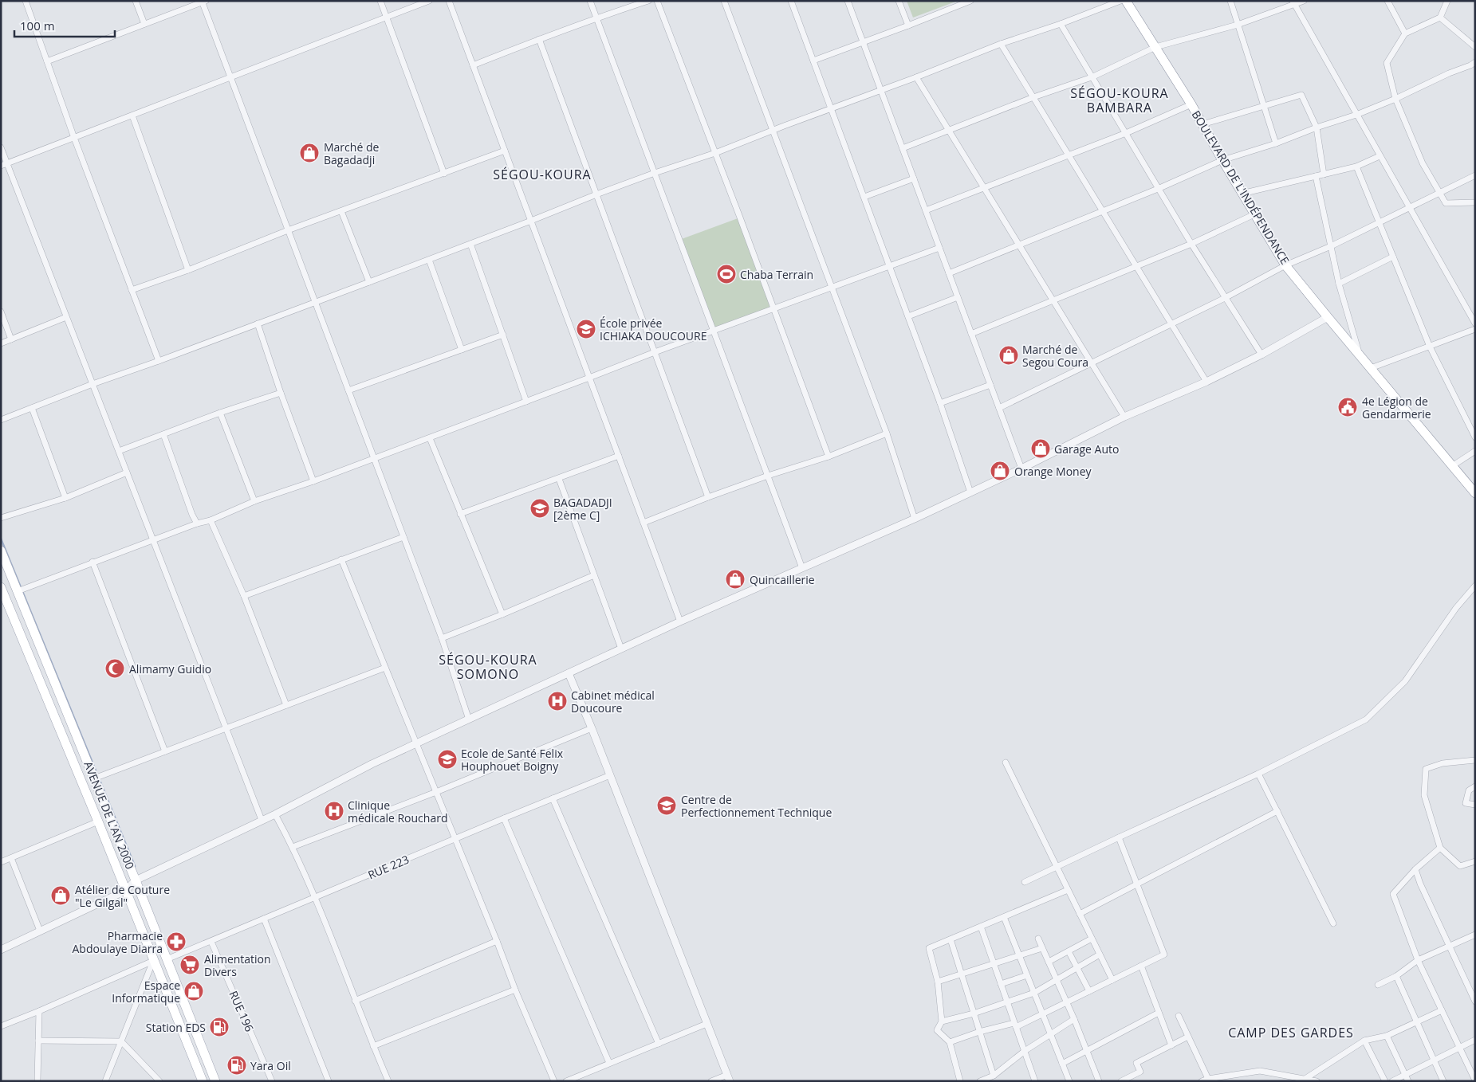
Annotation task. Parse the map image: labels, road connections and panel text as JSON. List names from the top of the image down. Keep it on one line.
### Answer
{"streets":{"main road":["BOULEVARD DE L'INDÉPENDANCE","AVENUE DE L'AN 2000"],"street":["RUE 223","RUE 196"]},"crossings":[["AVENUE DE L'AN 2000","RUE 223"],["RUE 223","RUE 196"]],"districts":["SÉGOU-KOURA BAMBARA","SÉGOU-KOURA","SÉGOU-KOURA SOMONO","CAMP DES GARDES"],"places":{"shop":["Marché de Bagadadji","Marché de Segou Coura","Garage Auto","Orange Money","Quincaillerie","Atélier de Couture \"Le Gilgal\"","Espace Informatique"],"sports":["Chaba Terrain"],"school or university":["École privée ICHIAKA DOUCOURE","BAGADADJI [2ème C]","Ecole de Santé Felix Houphouet Boigny","Centre de Perfectionnement Technique"],"public building":["4e Légion de Gendarmerie"],"mosque":["Alimamy Guidio"],"hospital":["Cabinet médical Doucoure","Clinique médicale Rouchard"],"pharmacy":["Pharmacie Abdoulaye Diarra"],"supermarket":["Alimentation Divers"],"fuel station":["Station EDS","Yara Oil"]},"scale_bar":"100 m"}
